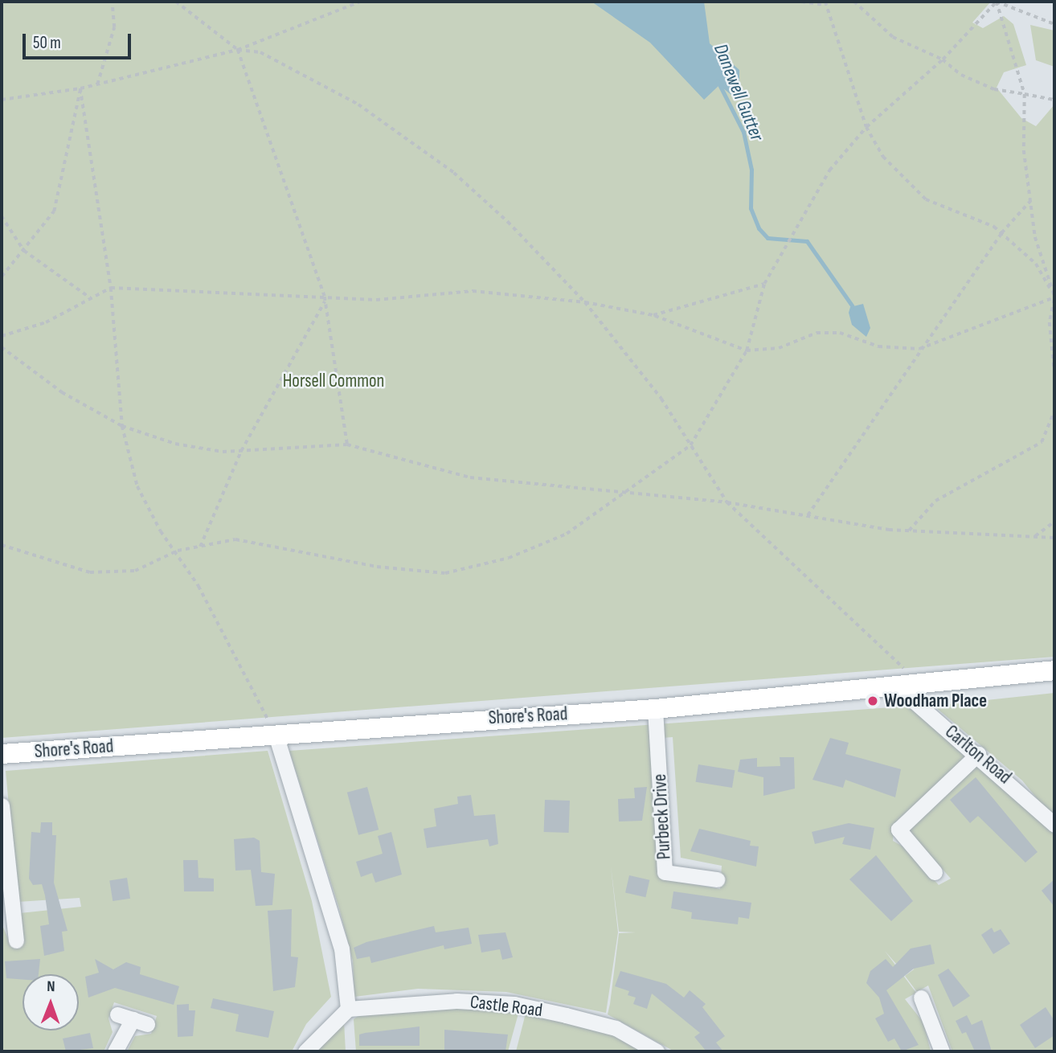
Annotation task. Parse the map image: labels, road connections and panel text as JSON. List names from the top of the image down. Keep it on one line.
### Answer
{"streets":{"main road":["Shore's Road"],"street":["Carlton Road","Purbeck Drive","Castle Road"]},"crossings":[["Shore's Road","Carlton Road"],["Shore's Road","Purbeck Drive"]],"water":["Danewell Gutter"],"parks":["Horsell Common"],"places":["Woodham Place"],"scale_bar":"50 m","north":"top"}
